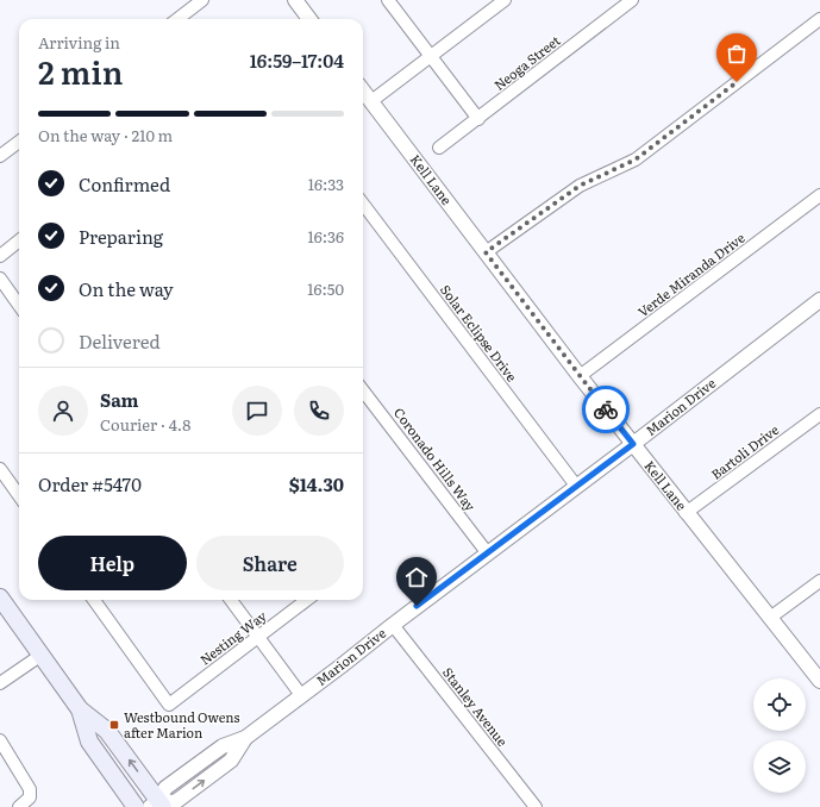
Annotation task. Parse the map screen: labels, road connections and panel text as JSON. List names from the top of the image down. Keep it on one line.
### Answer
{"streets":{"street":["Neoga Street","Kell Lane","Verde Miranda Drive","Solar Eclipse Drive","Marion Drive","Bartoli Drive","Coronado Hills Way","Nesting Way","Stanley Avenue"]},"crossings":[["Kell Lane","Verde Miranda Drive"],["Kell Lane","Marion Drive"],["Kell Lane","Bartoli Drive"],["Solar Eclipse Drive","Marion Drive"],["Marion Drive","Coronado Hills Way"],["Marion Drive","Stanley Avenue"]],"places":{"transit":["Westbound Owens after Marion"]},"page":{"heading":["2 min","Arriving in","16:59–17:04"],"panel":["Sam","Courier · 4.8","Order #5470","$14.30"],"bar":"On the way · 210 m","list":[["Confirmed","16:33"],["Preparing","16:36"],["On the way","16:50"],"Delivered"],"buttons":["Help","Share"]}}
